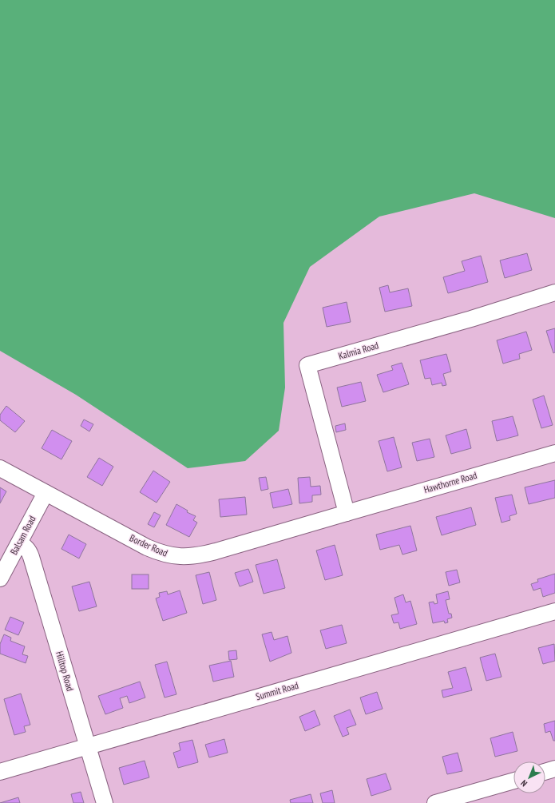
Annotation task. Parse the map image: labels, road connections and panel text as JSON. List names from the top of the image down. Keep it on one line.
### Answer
{"streets":{"street":["Kalmia Road","Hawthorne Road","Balsam Road","Border Road","Hilltop Road","Summit Road"]},"crossings":[["Kalmia Road","Hawthorne Road"],["Kalmia Road","Border Road"],["Hawthorne Road","Border Road"],["Balsam Road","Border Road"],["Balsam Road","Hilltop Road"],["Hilltop Road","Summit Road"]],"north":"bottom left"}
